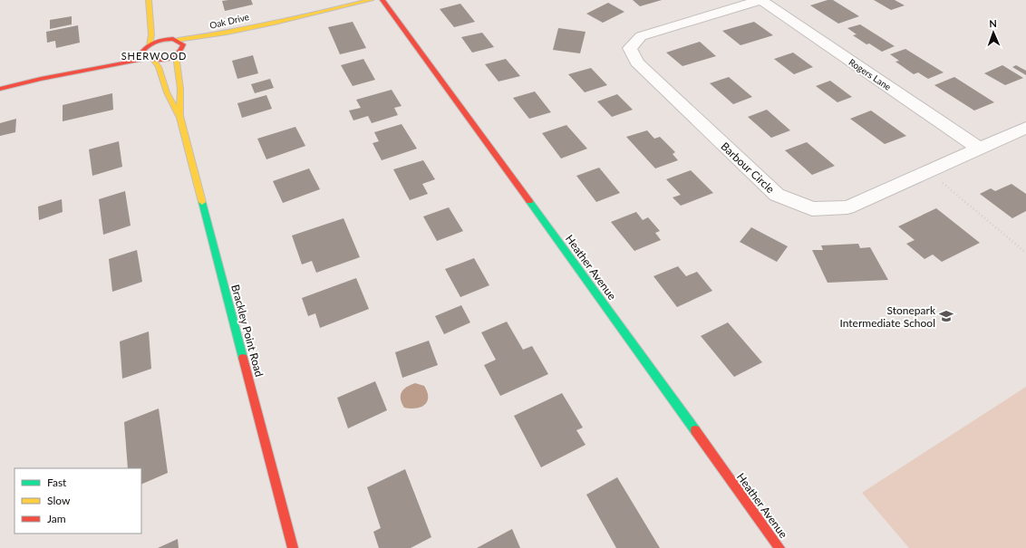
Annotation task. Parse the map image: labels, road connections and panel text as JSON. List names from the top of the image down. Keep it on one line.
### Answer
{"streets":{"street":["Oak Drive","Rogers Lane","Barbour Circle","Heather Avenue","Brackley Point Road"]},"crossings":[["Oak Drive","Brackley Point Road"],["Rogers Lane","Barbour Circle"]],"districts":["SHERWOOD"],"places":{"school or university":["Stonepark Intermediate School"]},"legend":["Fast","Slow","Jam"],"north":"top"}
